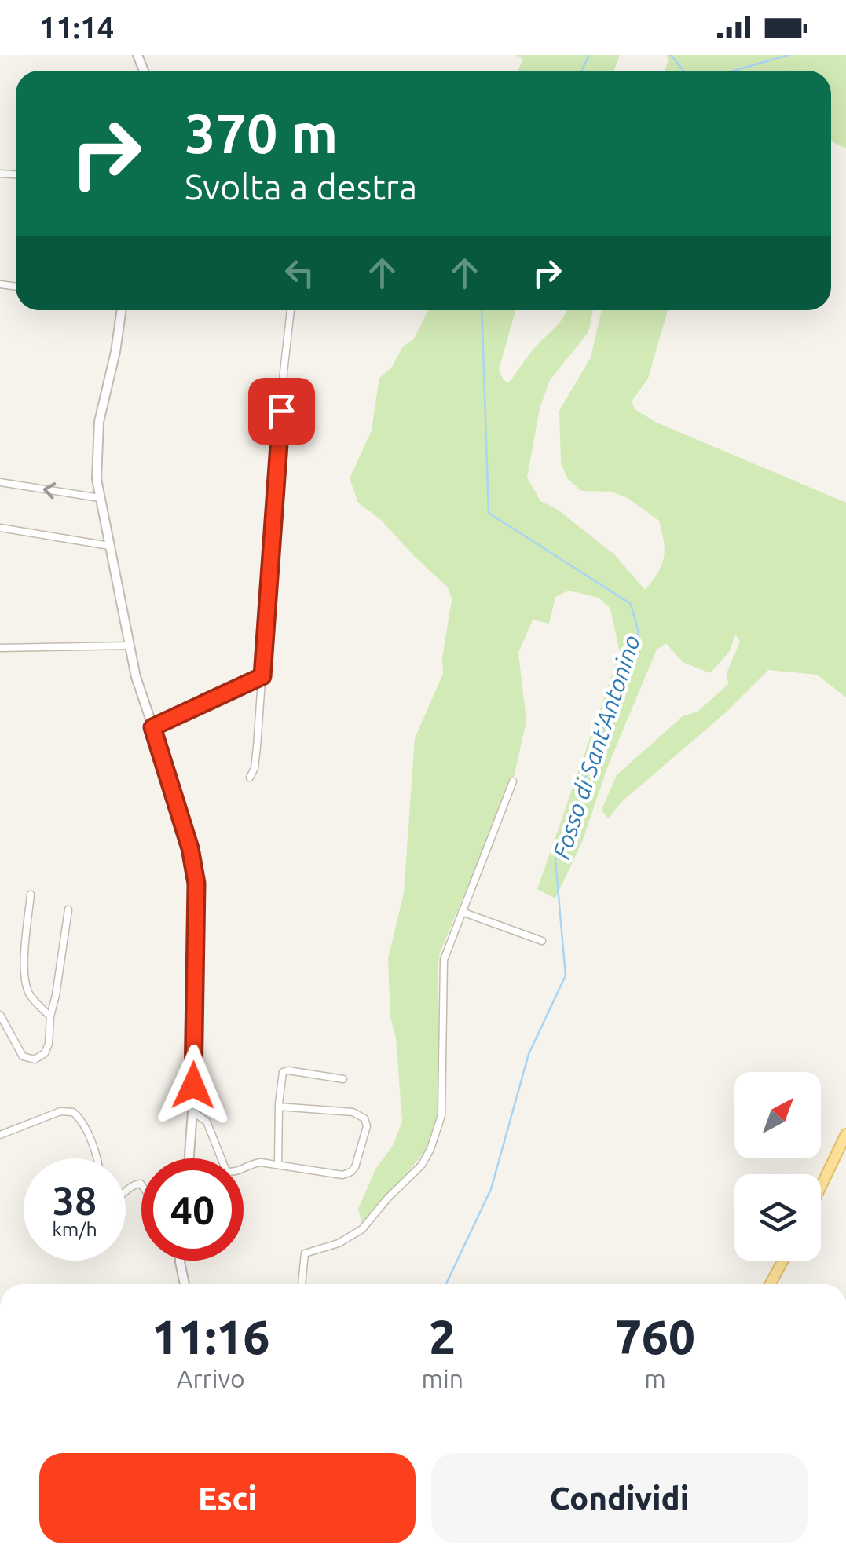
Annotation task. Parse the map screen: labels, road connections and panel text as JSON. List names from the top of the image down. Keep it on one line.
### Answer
{"water":["Fosso di Sant'Antonino"],"north":"top right","page":{"status":"11:14","turn":["370 m","Svolta a destra"],"speed":"38 km/h","limit":"40","eta":["11:16","Arrivo","2","min","760","m"],"buttons":["Esci","Condividi"]}}
